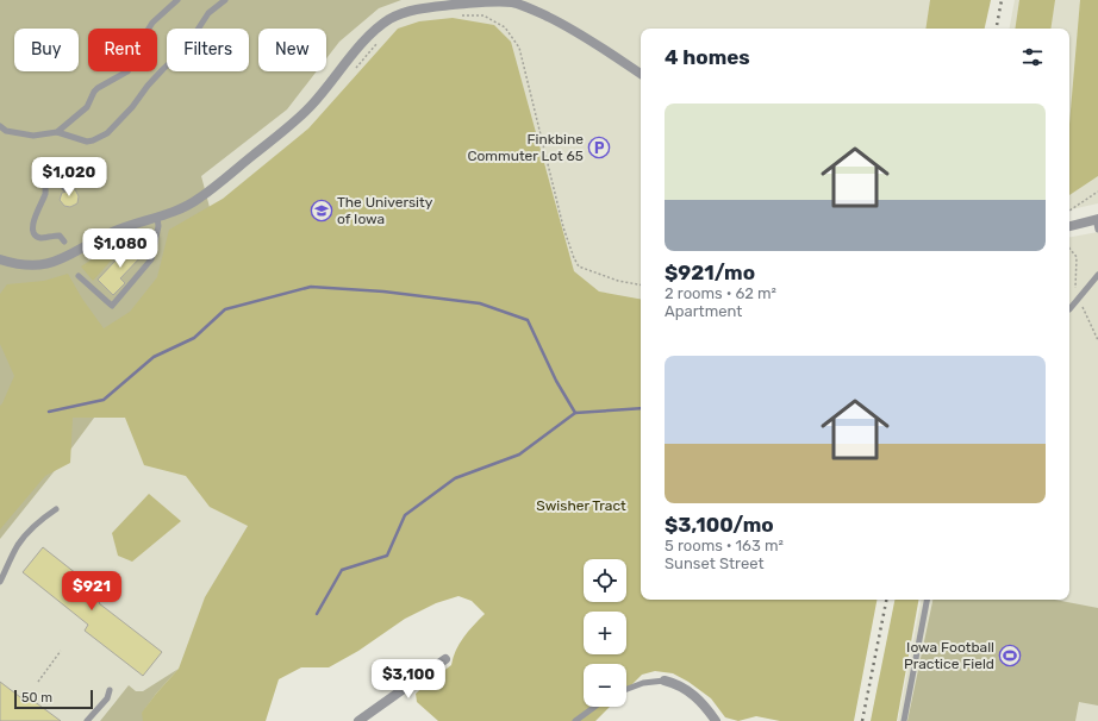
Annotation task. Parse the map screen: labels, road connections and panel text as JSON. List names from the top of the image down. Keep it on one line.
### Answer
{"parks":["Swisher Tract"],"places":{"parking":["Finkbine Commuter Lot 65"],"school or university":["The University of Iowa"],"sports":["Iowa Football Practice Field"]},"scale_bar":"50 m","page":{"chip":["Buy","Rent","Filters","New"],"heading":"4 homes","list":[{"name":"$921/mo","note":"2 rooms · 62 m² · Apartment"},{"name":"$3,100/mo","note":"5 rooms · 163 m² · Sunset Street"}],"price":["$1,020","$1,080","$921","$3,100"],"map_buttons":["+","−"],"scale":"50 m"}}
